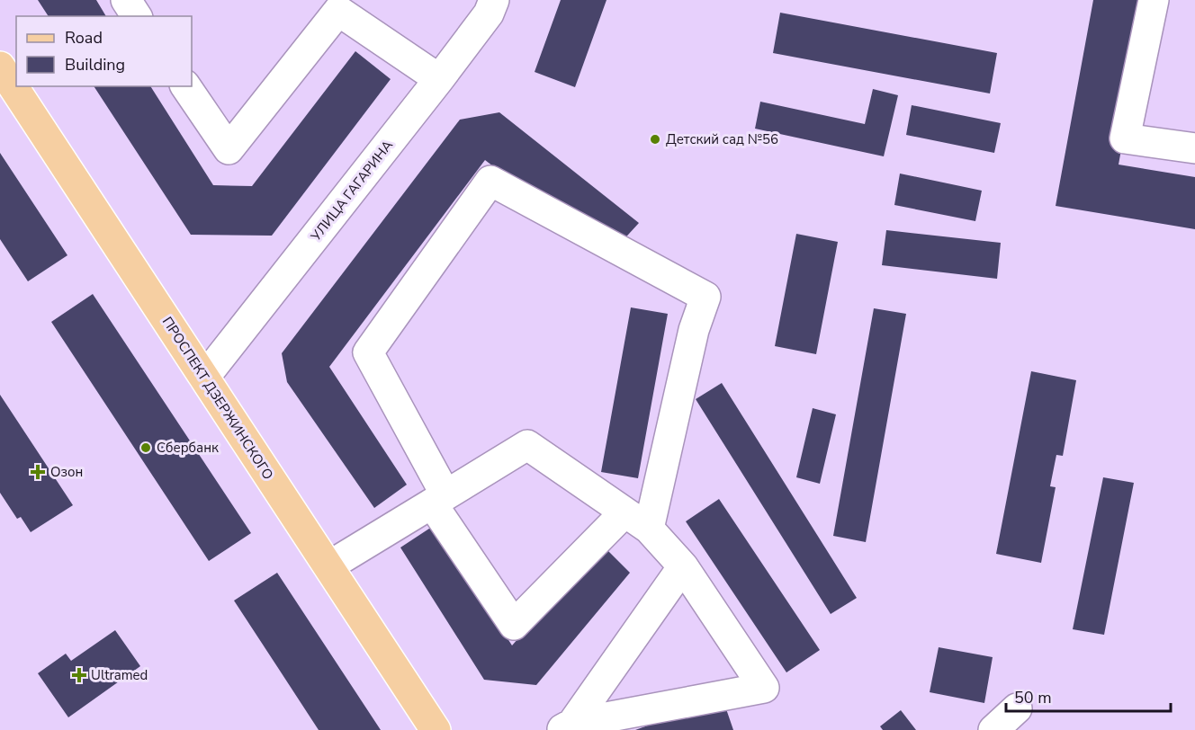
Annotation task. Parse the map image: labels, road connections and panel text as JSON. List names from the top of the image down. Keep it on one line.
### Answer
{"streets":{"main road":["ПРОСПЕКТ ДЗЕРЖИНСКОГО"],"street":["УЛИЦА ГАГАРИНА"]},"crossings":[["УЛИЦА ГАГАРИНА","ПРОСПЕКТ ДЗЕРЖИНСКОГО"]],"places":{"other":["Детский сад №56","Сбербанк"],"health":["Озон","Ultramed"]},"legend":["Road","Building"],"scale_bar":"50 m"}
